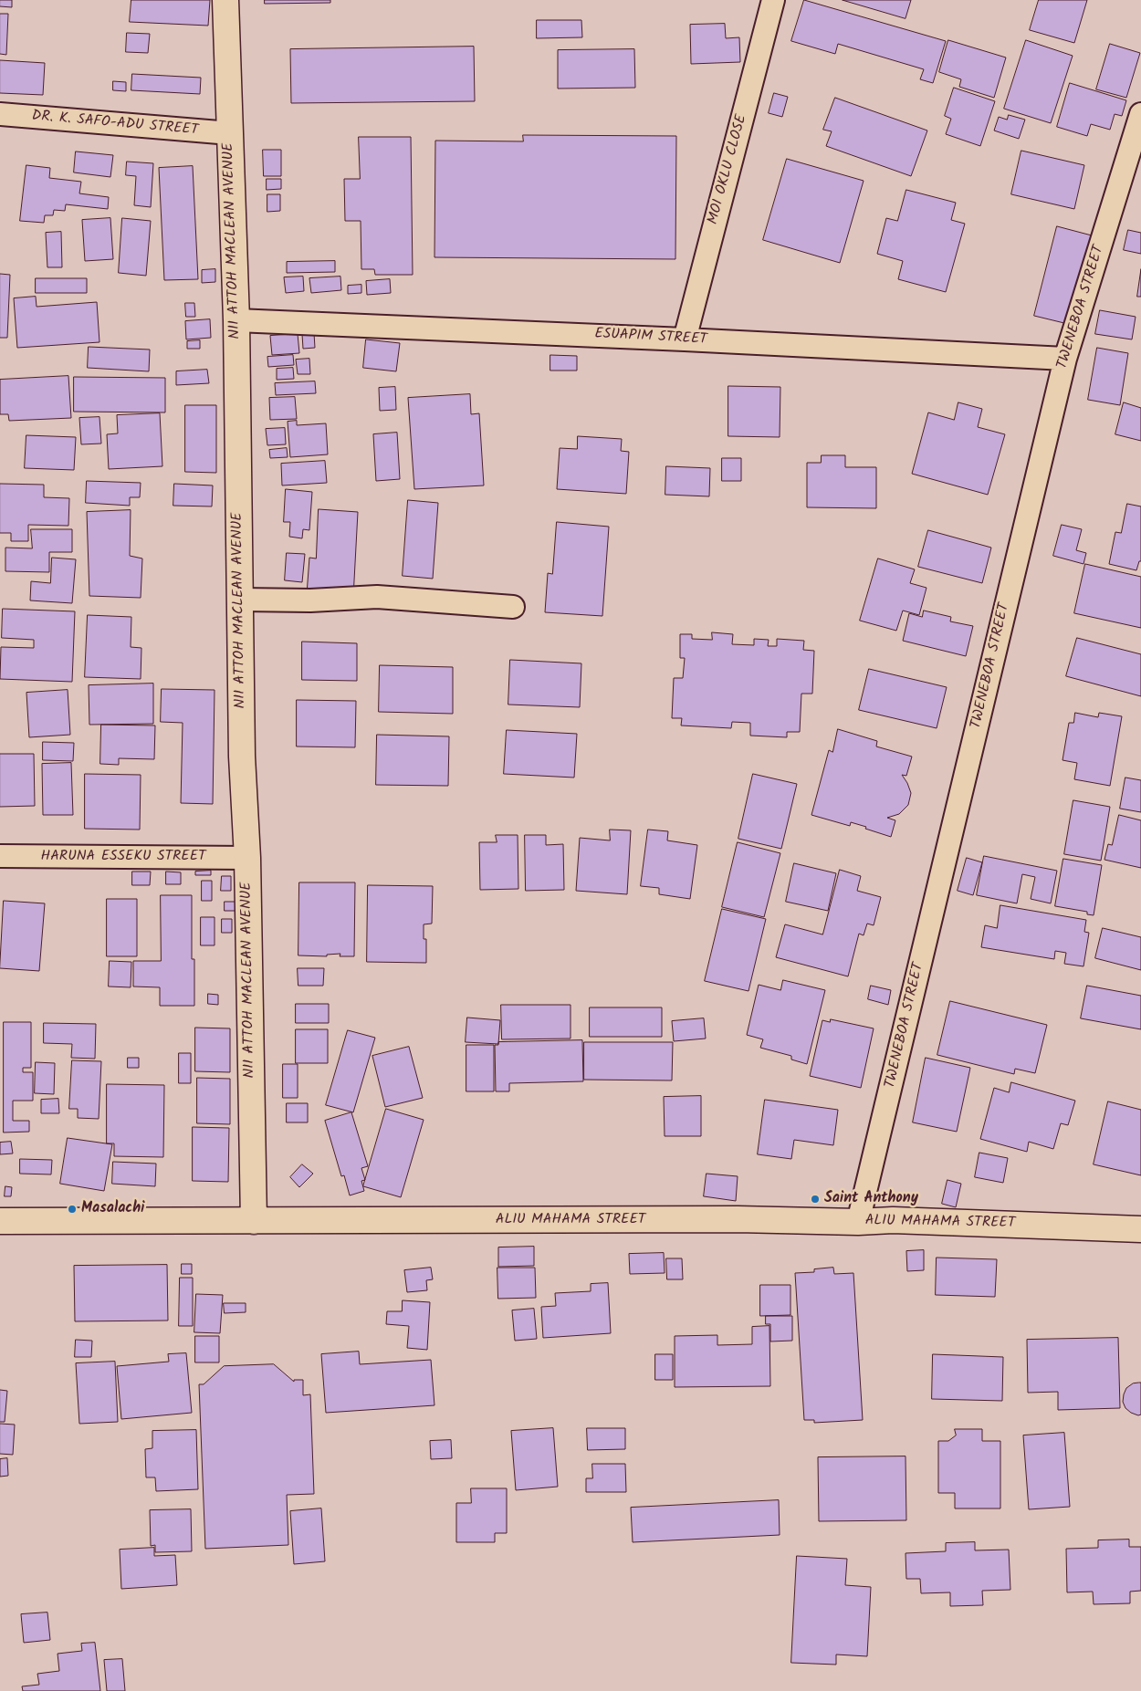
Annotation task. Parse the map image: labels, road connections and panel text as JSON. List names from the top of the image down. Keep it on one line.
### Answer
{"streets":{"street":["DR. K. SAFO-ADU STREET","MOI OKLU CLOSE","NII ATTOH MACLEAN AVENUE","TWENEBOA STREET","ESUAPIM STREET","HARUNA ESSEKU STREET","ALIU MAHAMA STREET"]},"crossings":[["DR. K. SAFO-ADU STREET","NII ATTOH MACLEAN AVENUE"],["MOI OKLU CLOSE","ESUAPIM STREET"],["NII ATTOH MACLEAN AVENUE","ESUAPIM STREET"],["NII ATTOH MACLEAN AVENUE","HARUNA ESSEKU STREET"],["NII ATTOH MACLEAN AVENUE","ALIU MAHAMA STREET"],["TWENEBOA STREET","ESUAPIM STREET"],["TWENEBOA STREET","ALIU MAHAMA STREET"]],"places":["Saint Anthony","Masalachi"]}
